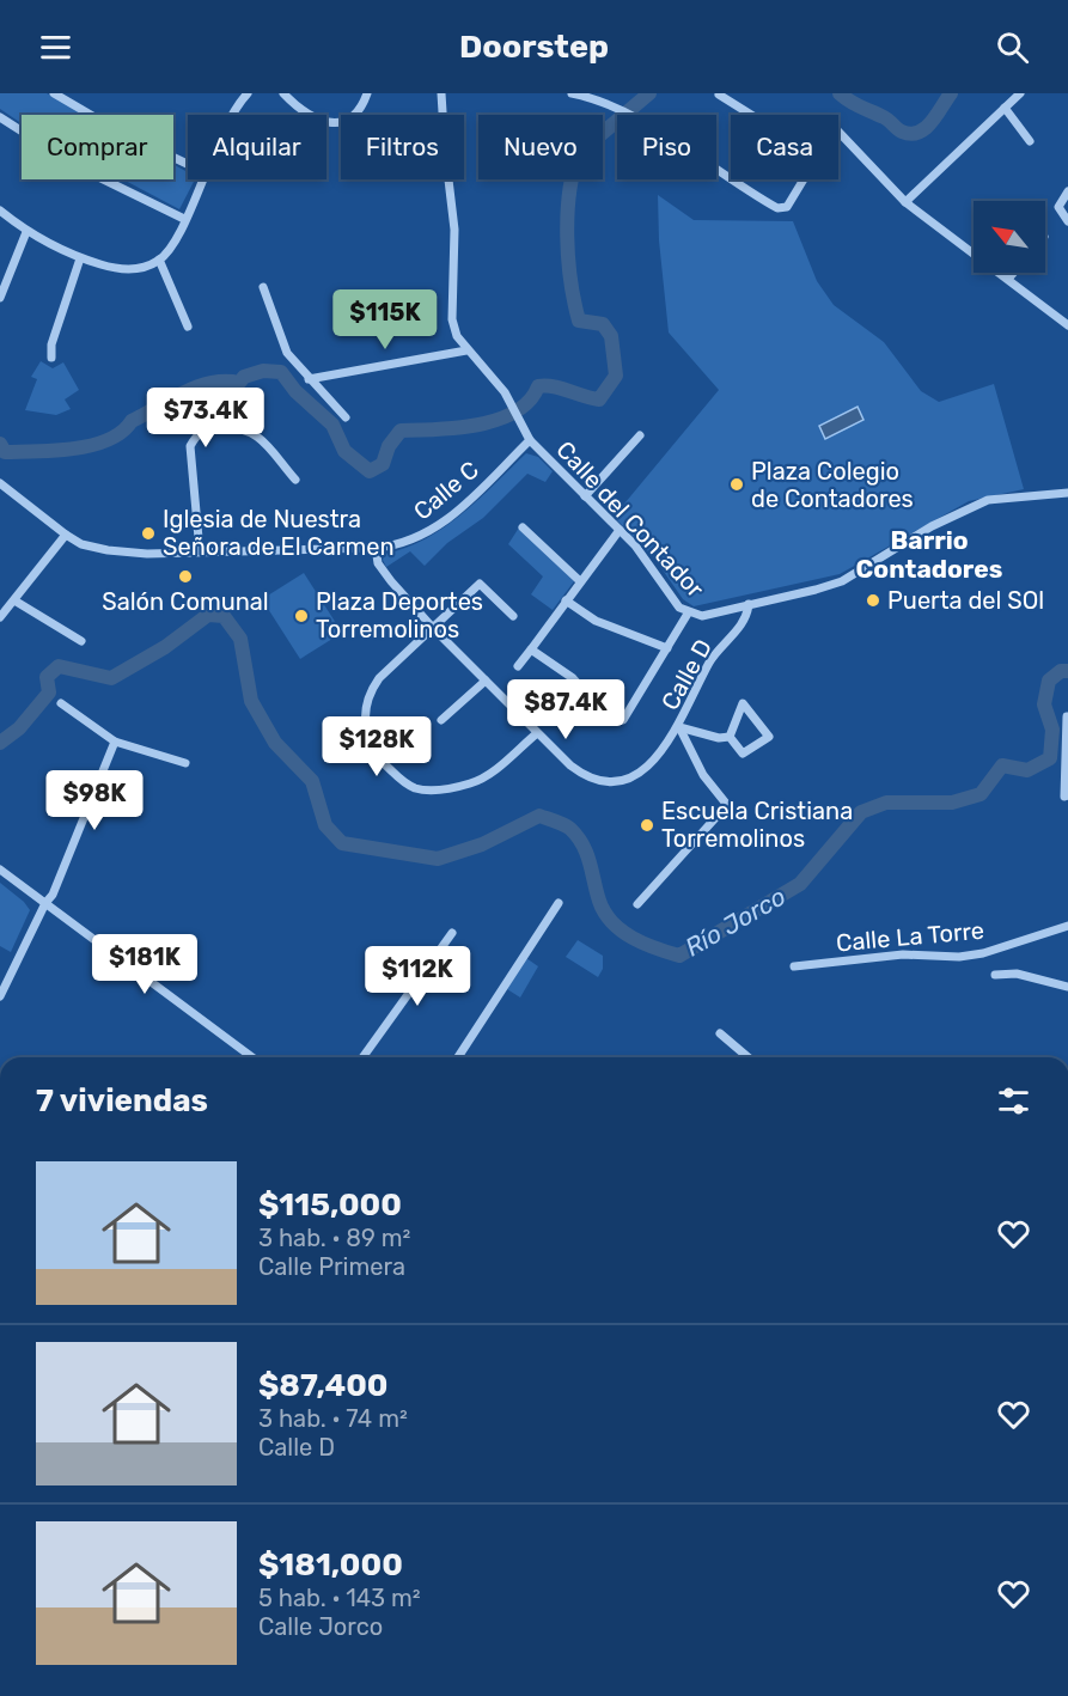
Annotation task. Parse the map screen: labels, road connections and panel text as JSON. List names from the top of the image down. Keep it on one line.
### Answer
{"streets":{"street":["Calle C","Calle del Contador","Calle D","Calle La Torre"]},"crossings":[["Calle C","Calle del Contador"],["Calle C","Calle D"],["Calle del Contador","Calle D"]],"districts":["Barrio Contadores"],"water":["Río Jorco"],"places":["Plaza Colegio de Contadores","Iglesia de Nuestra Señora de El Carmen","Salón Comunal","Puerta del SOl","Plaza Deportes Torremolinos","Escuela Cristiana Torremolinos"],"north":"top left","page":{"header":"Doorstep","chip":["Comprar","Alquilar","Filtros","Nuevo","Piso","Casa"],"price":["$115K","$73.4K","$87.4K","$128K","$98K","$181K","$112K"],"heading":"7 viviendas","list":[{"name":"$115,000","note":"3 hab. · 89 m² · Calle Primera"},{"name":"$87,400","note":"3 hab. · 74 m² · Calle D"},{"name":"$181,000","note":"5 hab. · 143 m² · Calle Jorco"}]}}
